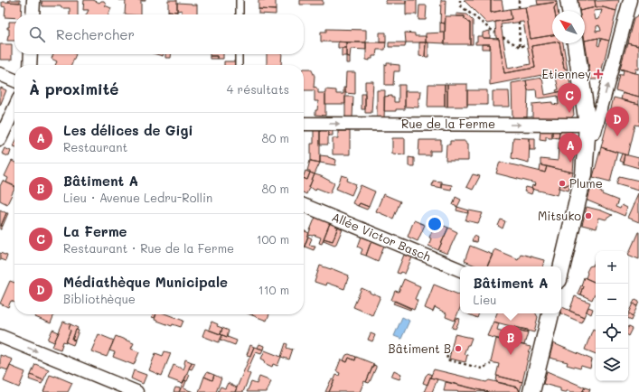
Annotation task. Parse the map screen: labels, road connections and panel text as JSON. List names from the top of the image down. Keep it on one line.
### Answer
{"streets":{"street":["Rue de la Ferme","Allée Victor Basch"]},"one_way":["Rue de la Ferme"],"places":{"health":["Etienney"],"other":["Plume","Mitsuko","Bâtiment B"]},"north":"top left","page":{"search":"Rechercher","heading":["À proximité","4 résultats"],"pins":["C","D","A","B"],"list":[{"mark":"A","name":"Les délices de Gigi","note":"Restaurant","value":"80 m"},{"mark":"B","name":"Bâtiment A","note":"Lieu · Avenue Ledru-Rollin","value":"80 m"},{"mark":"C","name":"La Ferme","note":"Restaurant · Rue de la Ferme","value":"100 m"},{"mark":"D","name":"Médiathèque Municipale","note":"Bibliothèque","value":"110 m"}],"map_buttons":["+","−"],"popup":["Bâtiment A","Lieu"]}}
